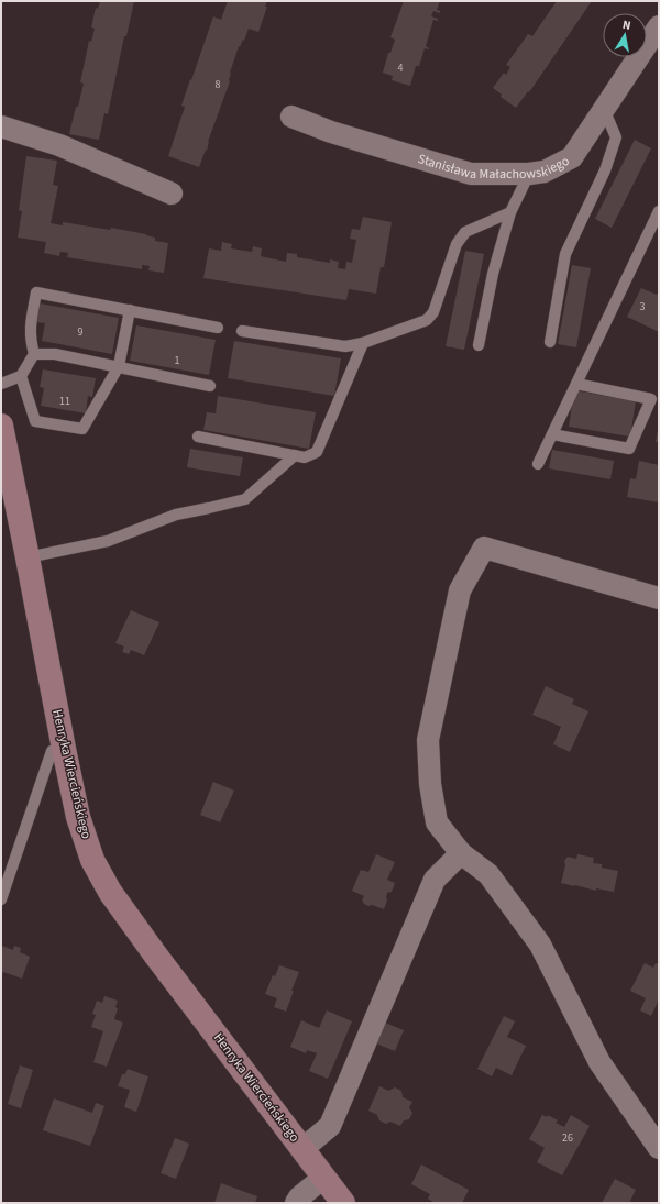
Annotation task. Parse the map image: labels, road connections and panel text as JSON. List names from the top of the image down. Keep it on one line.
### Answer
{"streets":{"street":["Stanisława Małachowskiego","Henryka Wiercieńskiego"]},"house_numbers":["4","8","3","9","1","11","26"],"north":"top"}
